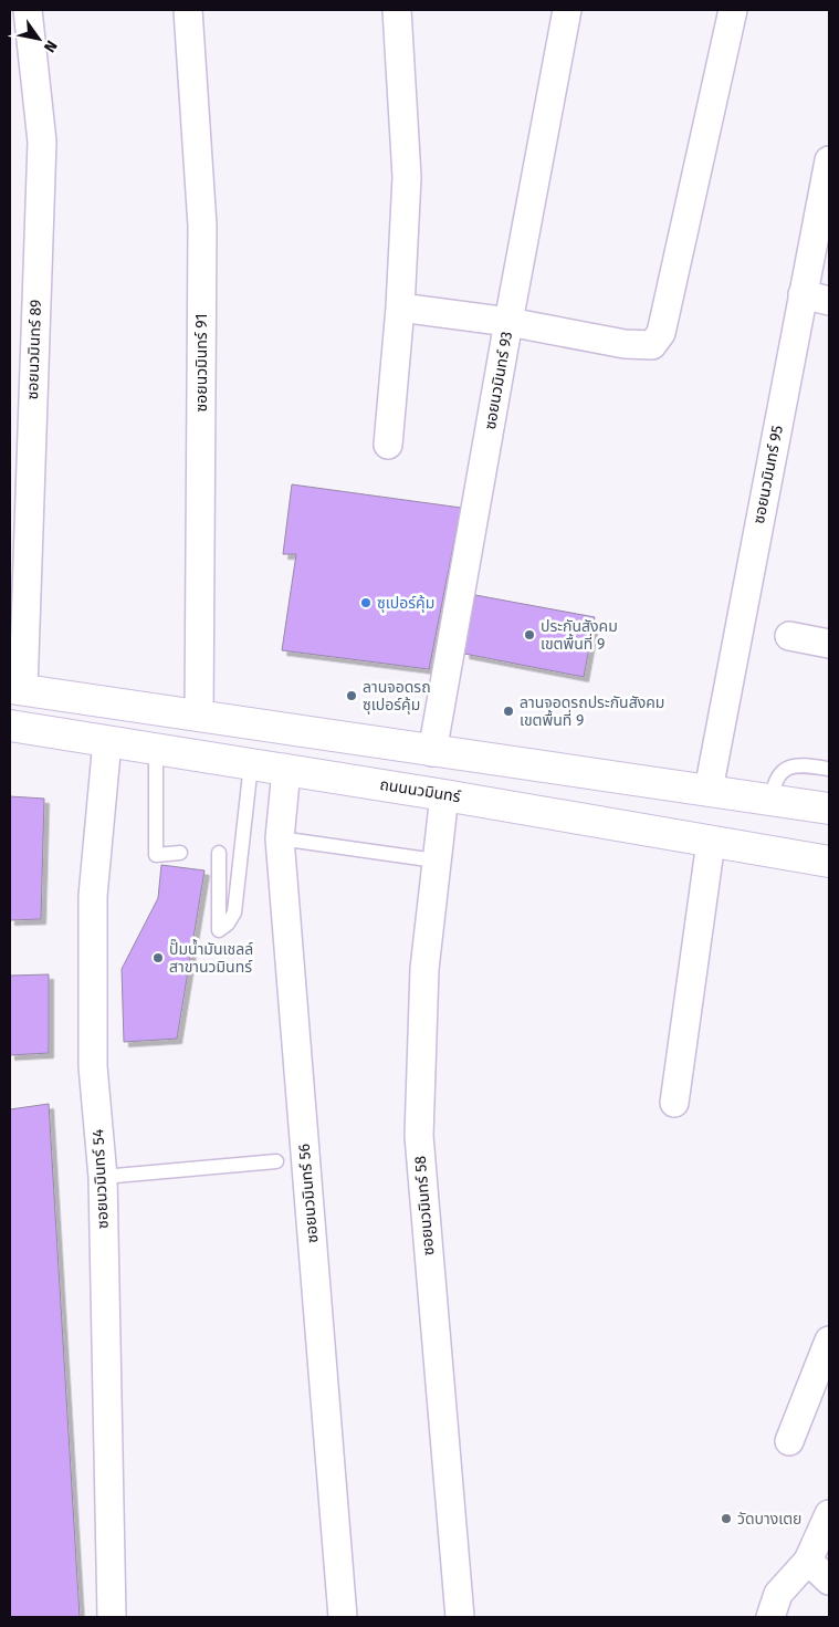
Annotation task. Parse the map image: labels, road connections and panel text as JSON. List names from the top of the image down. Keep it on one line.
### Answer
{"streets":{"main road":["ถนนนวมินทร์"],"street":["ซอยนวมินทร์ 89","ซอยนวมินทร์ 91","ซอยนวมินทร์ 93","ซอยนวมินทร์ 95","ซอยนวมินทร์ 54","ซอยนวมินทร์ 56","ซอยนวมินทร์ 58"]},"crossings":[["ถนนนวมินทร์","ซอยนวมินทร์ 54"],["ถนนนวมินทร์","ซอยนวมินทร์ 56"],["ถนนนวมินทร์","ซอยนวมินทร์ 58"]],"places":["ซุเปอร์คุ้ม","ประกันสังคม เขตพื้นที่ 9","ลานจอดรถ ซุเปอร์คุ้ม","ลานจอดรถประกันสังคม เขตพื้นที่ 9","ปั๊มน้ำมันเชลล์ สาขานวมินทร์","วัดบางเตย"],"north":"bottom right"}
